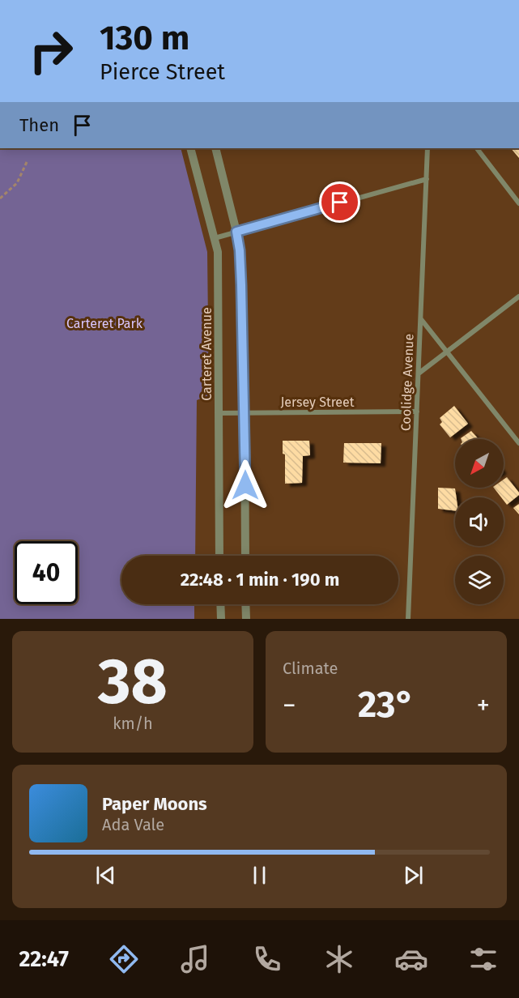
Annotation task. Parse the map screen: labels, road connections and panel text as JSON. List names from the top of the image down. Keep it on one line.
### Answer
{"streets":{"street":["Carteret Avenue","Coolidge Avenue","Jersey Street"]},"crossings":[["Carteret Avenue","Jersey Street"],["Coolidge Avenue","Jersey Street"]],"parks":["Carteret Park"],"north":"bottom left","page":{"turn":["130 m","Pierce Street"],"then":"Then","limit":"40","trip":"22:48 · 1 min · 190 m","tile":[["38","km/h"],"Climate"],"heat":["−","23°","+"],"song":["Paper Moons","Ada Vale"],"tabs":"22:47"}}
